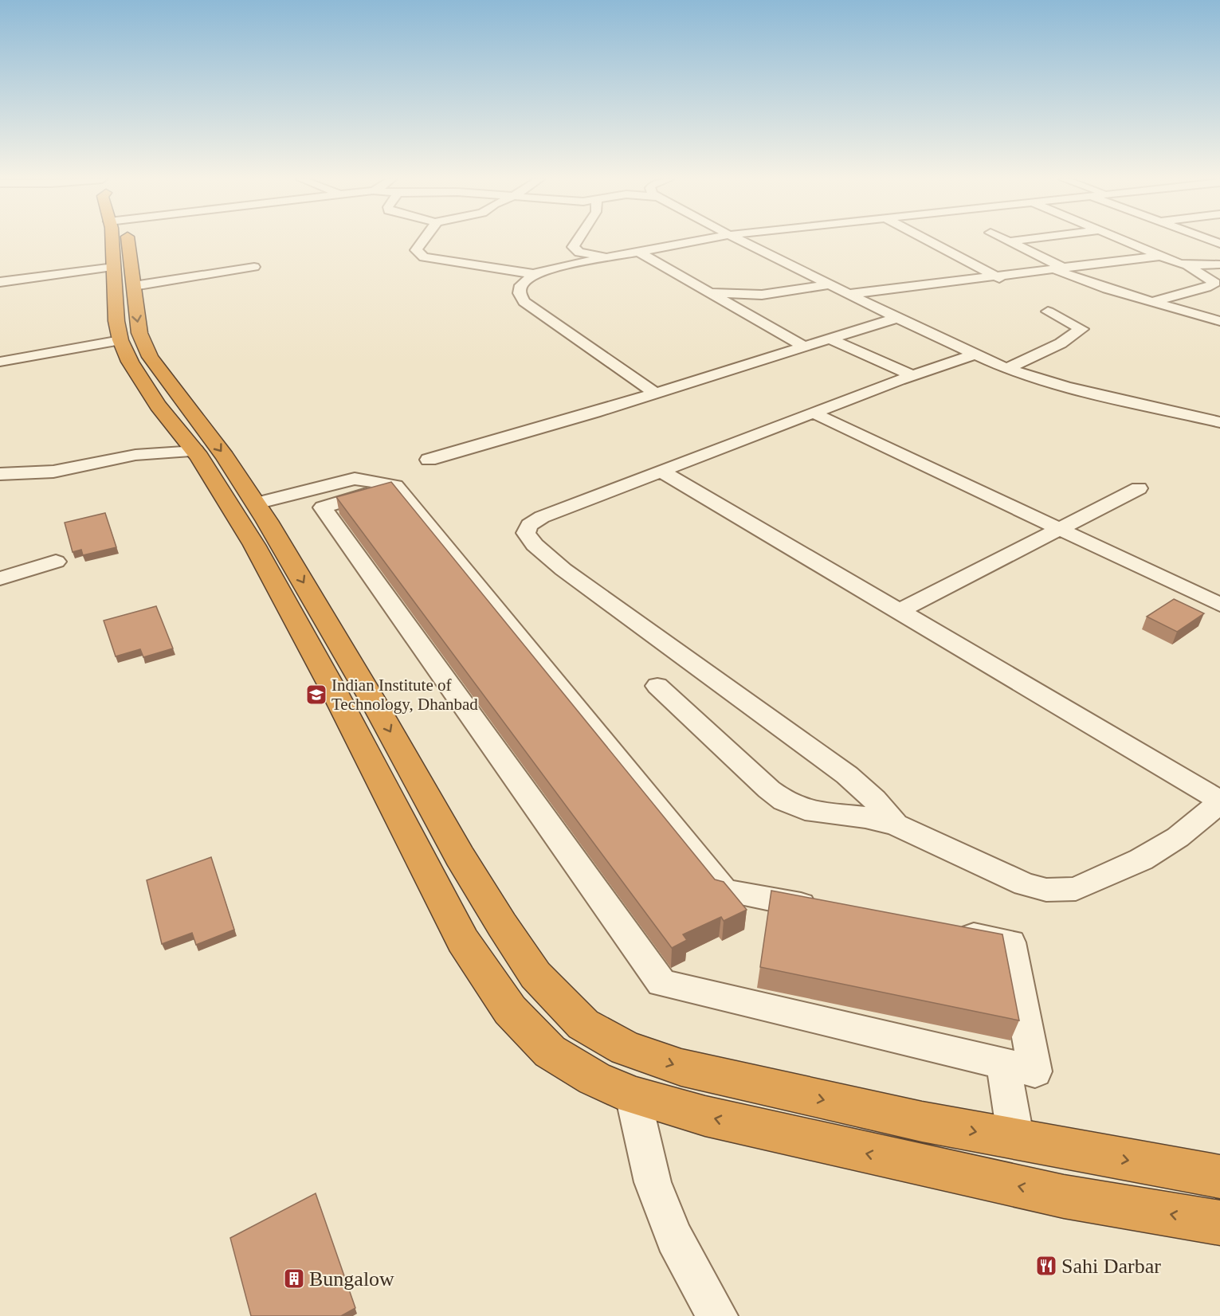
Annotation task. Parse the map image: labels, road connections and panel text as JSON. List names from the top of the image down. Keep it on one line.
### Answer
{"places":{"school or university":["Indian Institute of Technology, Dhanbad"],"restaurant":["Sahi Darbar"],"building":["Bungalow"]}}
